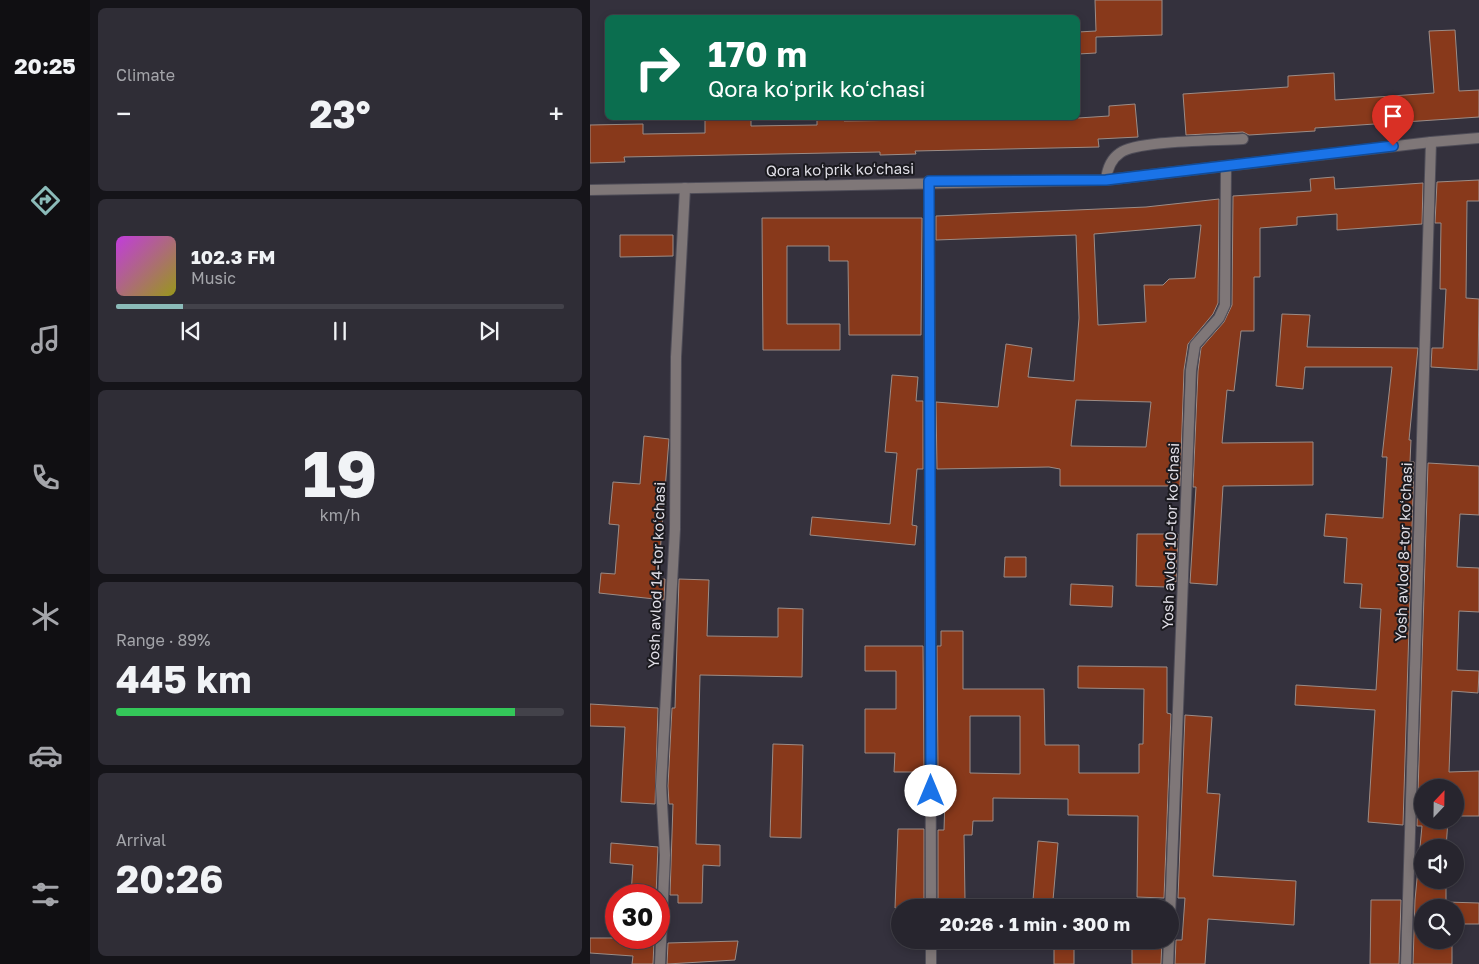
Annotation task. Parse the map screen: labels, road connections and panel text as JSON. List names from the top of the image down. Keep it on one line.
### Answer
{"streets":{"street":["Qora koʻprik koʻchasi","Yosh avlod 10-tor koʻchasi","Yosh avlod 8-tor koʻchasi","Yosh avlod 14-tor koʻchasi"]},"crossings":[["Qora koʻprik koʻchasi","Yosh avlod 10-tor koʻchasi"],["Qora koʻprik koʻchasi","Yosh avlod 8-tor koʻchasi"],["Qora koʻprik koʻchasi","Yosh avlod 14-tor koʻchasi"]],"north":"top","page":{"tabs":"20:25","tile":["Climate",["19","km/h"],["Range · 89%","445 km"],["Arrival","20:26"]],"turn":["170 m","Qora koʻprik koʻchasi"],"heat":["−","23°","+"],"song":["102.3 FM","Music"],"limit":"30","trip":"20:26 · 1 min · 300 m"}}
